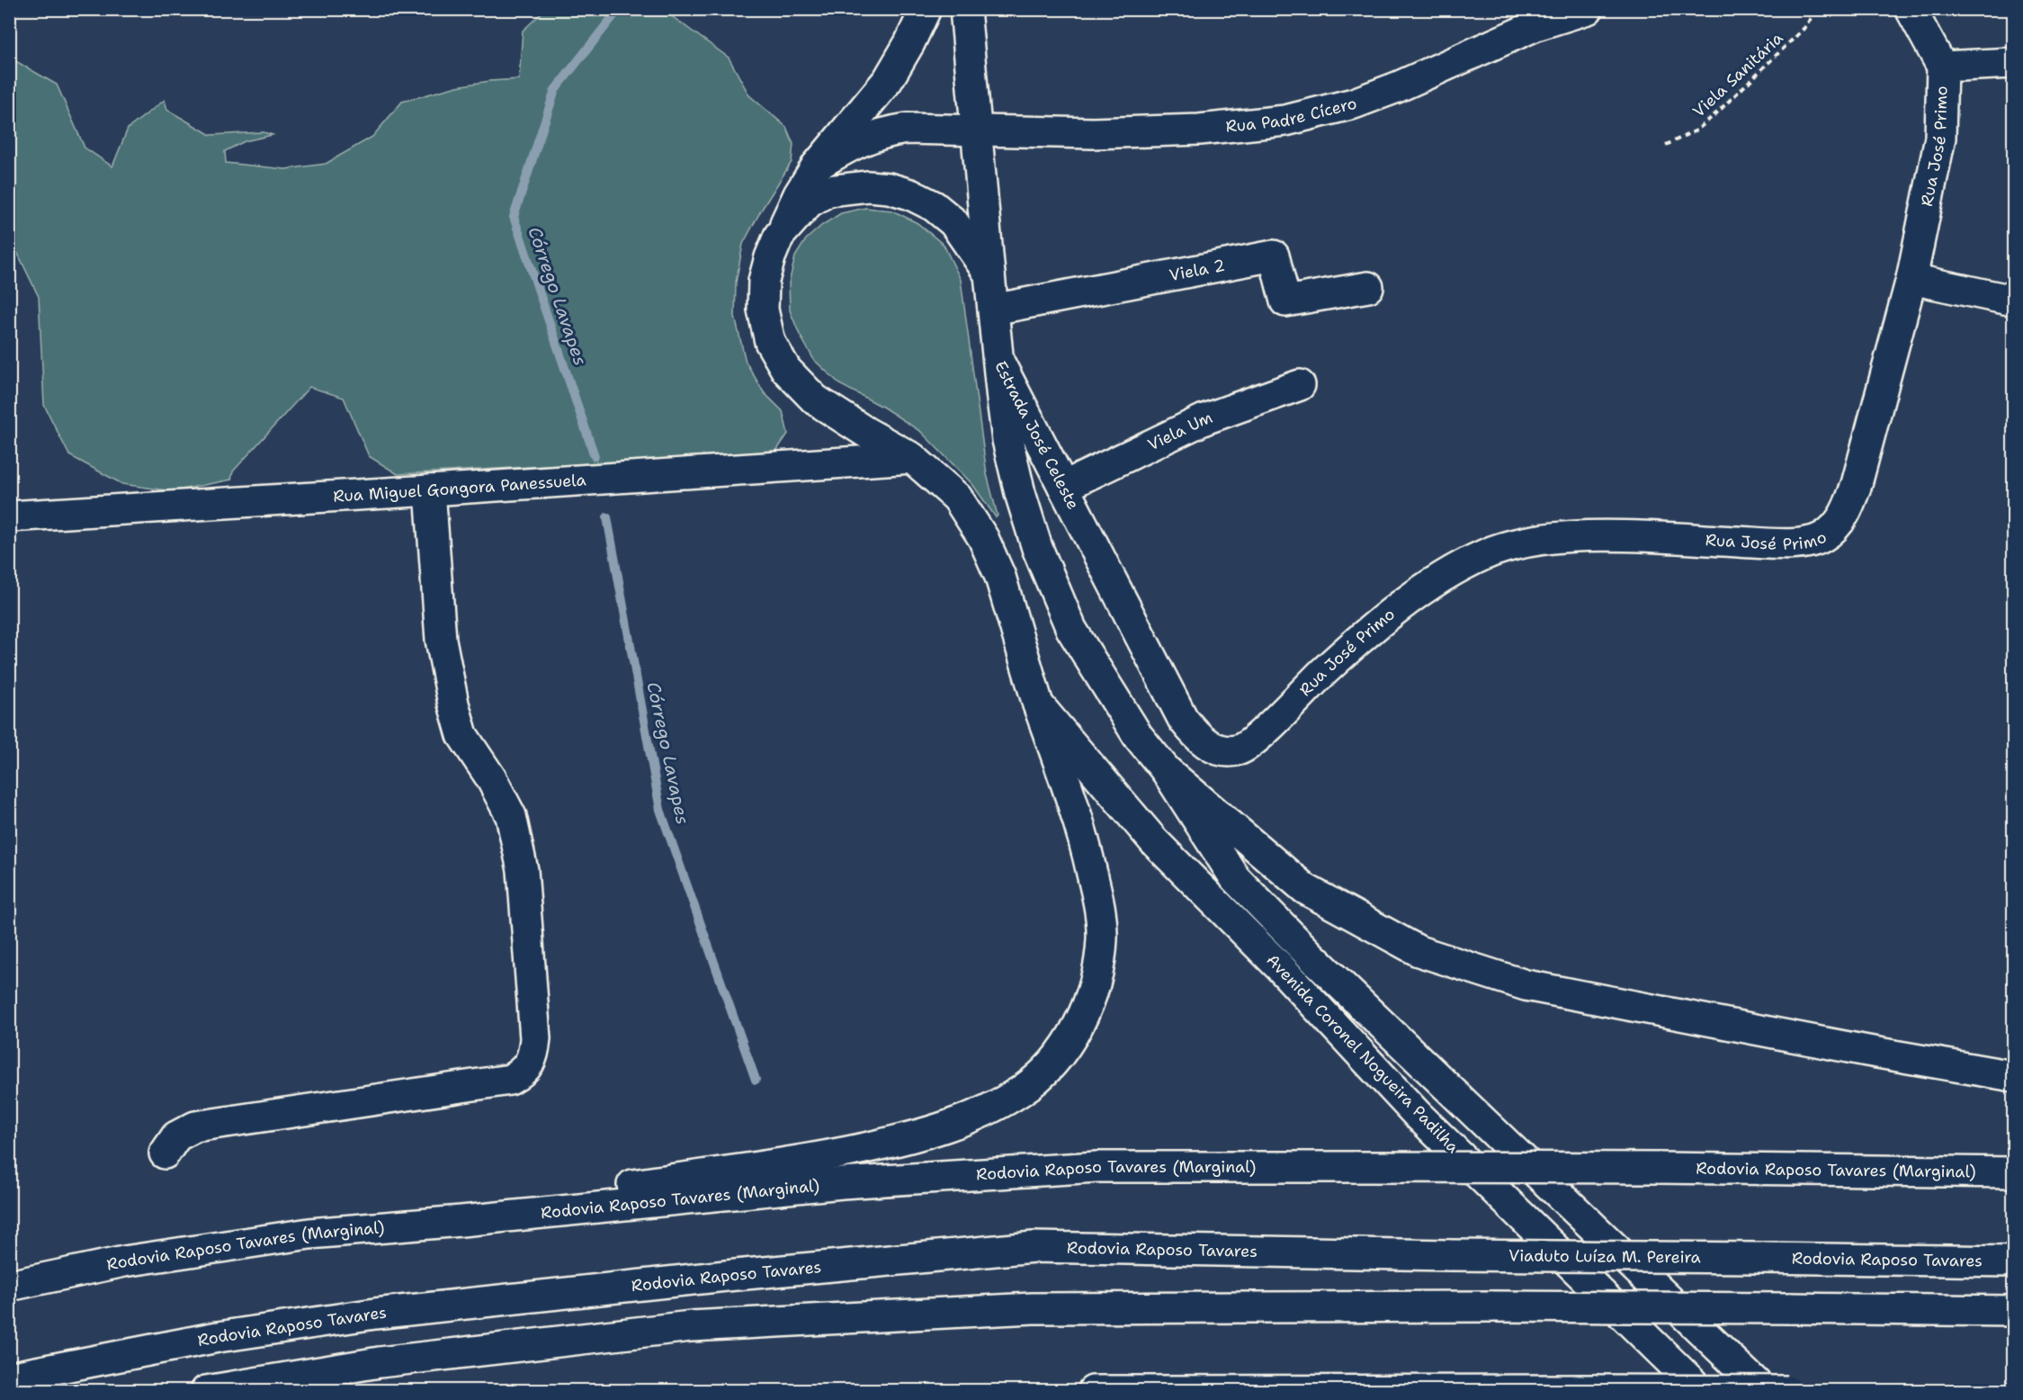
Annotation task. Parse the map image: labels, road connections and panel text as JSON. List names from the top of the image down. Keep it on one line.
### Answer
{"streets":{"main road":["Rua Padre Cícero","Rua José Primo","Viela 2","Viela Um","Estrada José Celeste","Rua Miguel Gongora Panessuela","Avenida Coronel Nogueira Padilha","Rodovia Raposo Tavares (Marginal)","Rodovia Raposo Tavares","Viaduto Luíza M. Pereira"],"path":["Viela Sanitária"]},"crossings":[["Rua José Primo","Estrada José Celeste"],["Viela Um","Estrada José Celeste"],["Estrada José Celeste","Avenida Coronel Nogueira Padilha"],["Rodovia Raposo Tavares","Viaduto Luíza M. Pereira"]],"water":["Córrego Lavapes"]}
